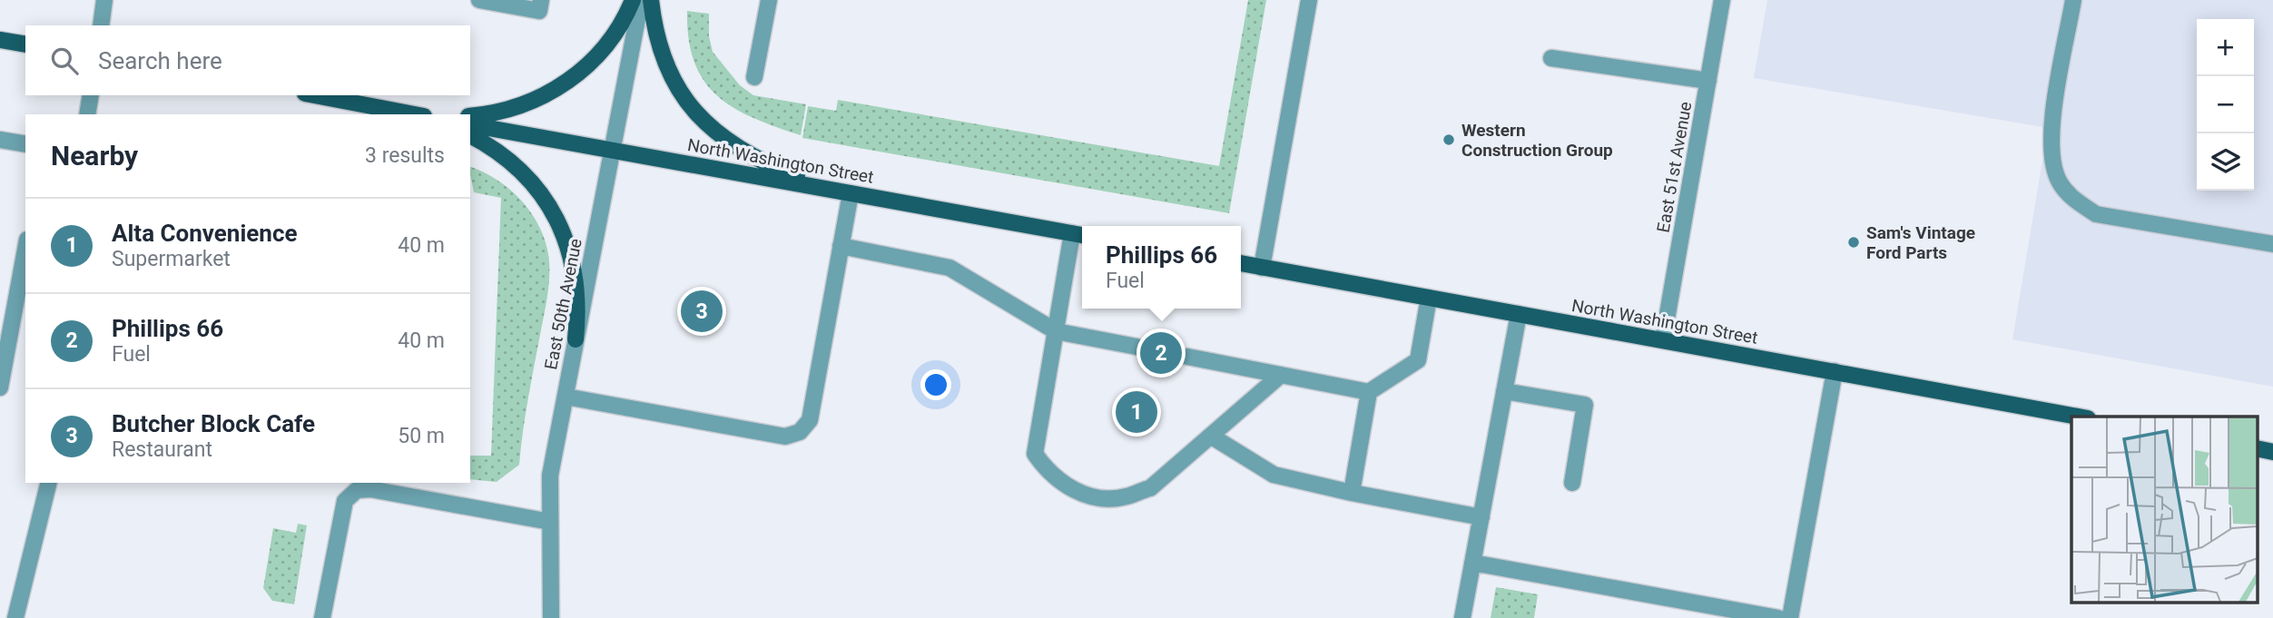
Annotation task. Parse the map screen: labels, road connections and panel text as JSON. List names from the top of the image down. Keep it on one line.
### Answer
{"streets":{"main road":["North Washington Street"],"street":["East 51st Avenue","East 50th Avenue"]},"crossings":[["North Washington Street","East 51st Avenue"],["North Washington Street","East 50th Avenue"]],"places":["Western Construction Group","Sam's Vintage Ford Parts"],"page":{"map_buttons":["+","−"],"search":"Search here","heading":["Nearby","3 results"],"list":[{"mark":"1","name":"Alta Convenience","note":"Supermarket","value":"40 m"},{"mark":"2","name":"Phillips 66","note":"Fuel","value":"40 m"},{"mark":"3","name":"Butcher Block Cafe","note":"Restaurant","value":"50 m"}],"popup":["Phillips 66","Fuel"],"pins":["3","2","1"]}}
